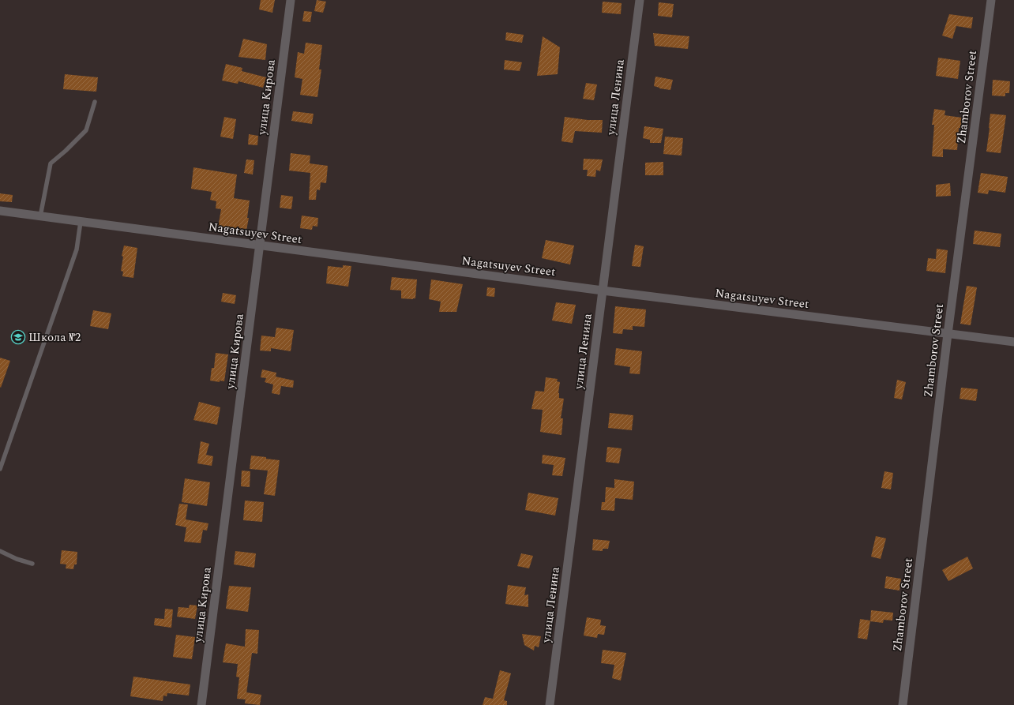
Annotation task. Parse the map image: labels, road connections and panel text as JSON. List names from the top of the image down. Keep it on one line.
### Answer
{"streets":{"street":["улица Кирова","улица Ленина","Zhamborov Street","Nagatsuyev Street"]},"crossings":[["улица Кирова","Nagatsuyev Street"],["улица Ленина","Nagatsuyev Street"],["Zhamborov Street","Nagatsuyev Street"]],"places":{"school or university":["Школа №2"]}}
